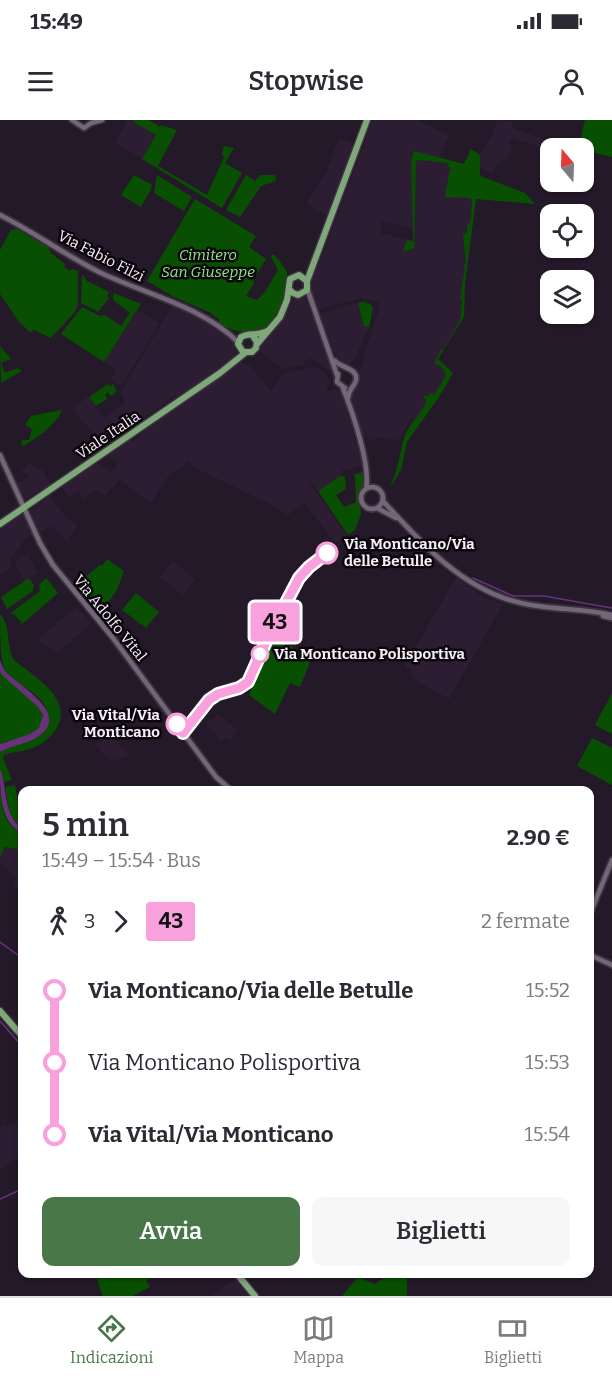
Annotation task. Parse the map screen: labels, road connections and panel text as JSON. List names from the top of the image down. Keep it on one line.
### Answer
{"streets":{"main road":["Viale Italia"],"street":["Via Fabio Filzi","Via Adolfo Vital"]},"crossings":[["Via Fabio Filzi","Viale Italia"],["Viale Italia","Via Adolfo Vital"]],"parks":["Cimitero San Giuseppe"],"places":["Via Monticano/Via delle Betulle","Via Monticano Polisportiva","Via Vital/Via Monticano"],"lines":["bus line 43"],"north":"top","page":{"status":"15:49","header":"Stopwise","on_map":"43","heading":["5 min","15:49 – 15:54 · Bus","2.90 €"],"legs":["3","43","2 fermate"],"list":[{"name":"Via Monticano/Via delle Betulle","value":"15:52"},{"name":"Via Monticano Polisportiva","value":"15:53"},{"name":"Via Vital/Via Monticano","value":"15:54"}],"buttons":["Avvia","Biglietti"],"tabs":["Indicazioni","Mappa","Biglietti"]}}
